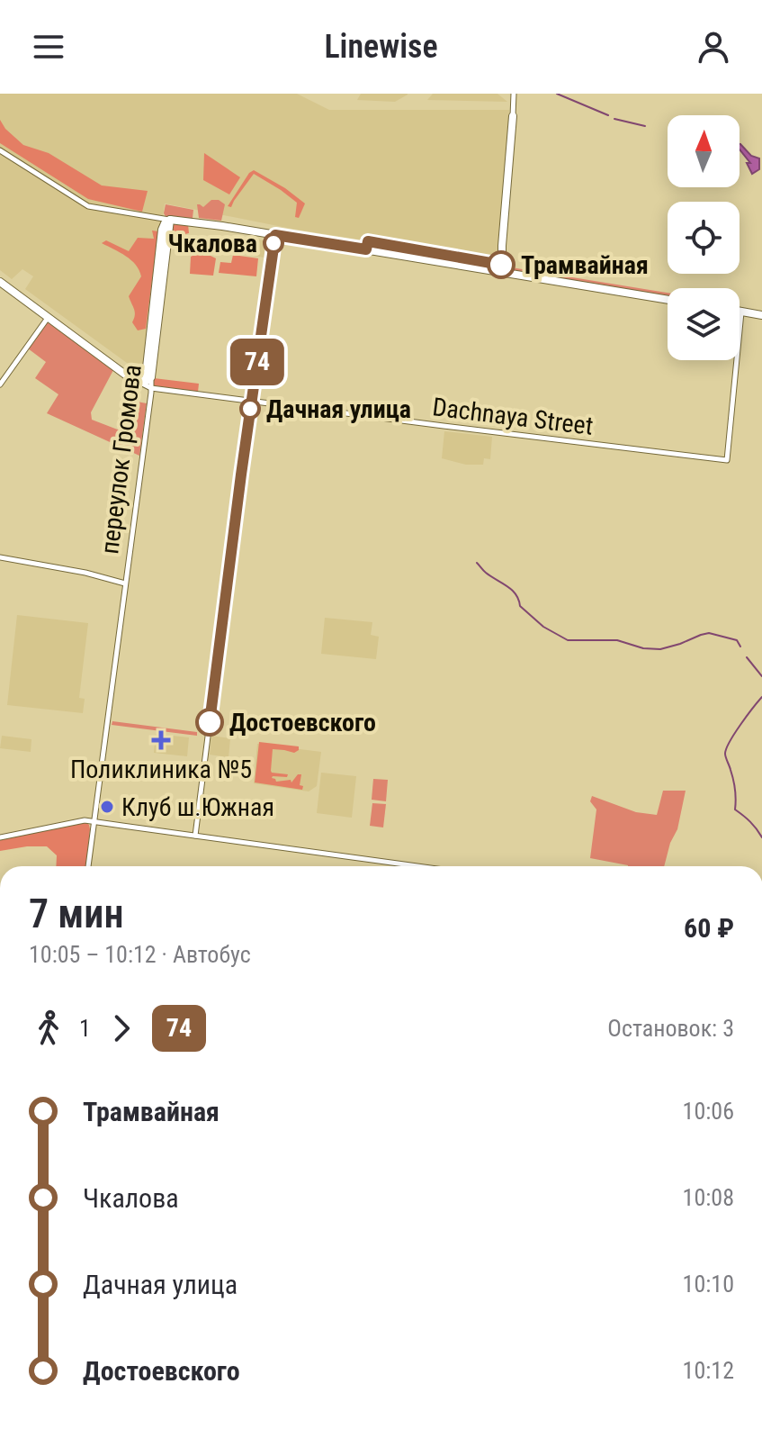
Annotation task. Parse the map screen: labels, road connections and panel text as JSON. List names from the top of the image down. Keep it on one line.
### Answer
{"streets":{"main road":["переулок Громова"],"street":["Dachnaya Street"]},"places":{"other":["Чкалова","Трамвайная","Дачная улица","Достоевского","Клуб ш.Южная"],"health":["Поликлиника №5"]},"lines":["bus line 74"],"north":"top","page":{"header":"Linewise","on_map":"74","heading":["7 мин","10:05 – 10:12 · Автобус","60 ₽"],"legs":["1","74","Остановок: 3"],"list":[{"name":"Трамвайная","value":"10:06"},{"name":"Чкалова","value":"10:08"},{"name":"Дачная улица","value":"10:10"},{"name":"Достоевского","value":"10:12"}]}}
